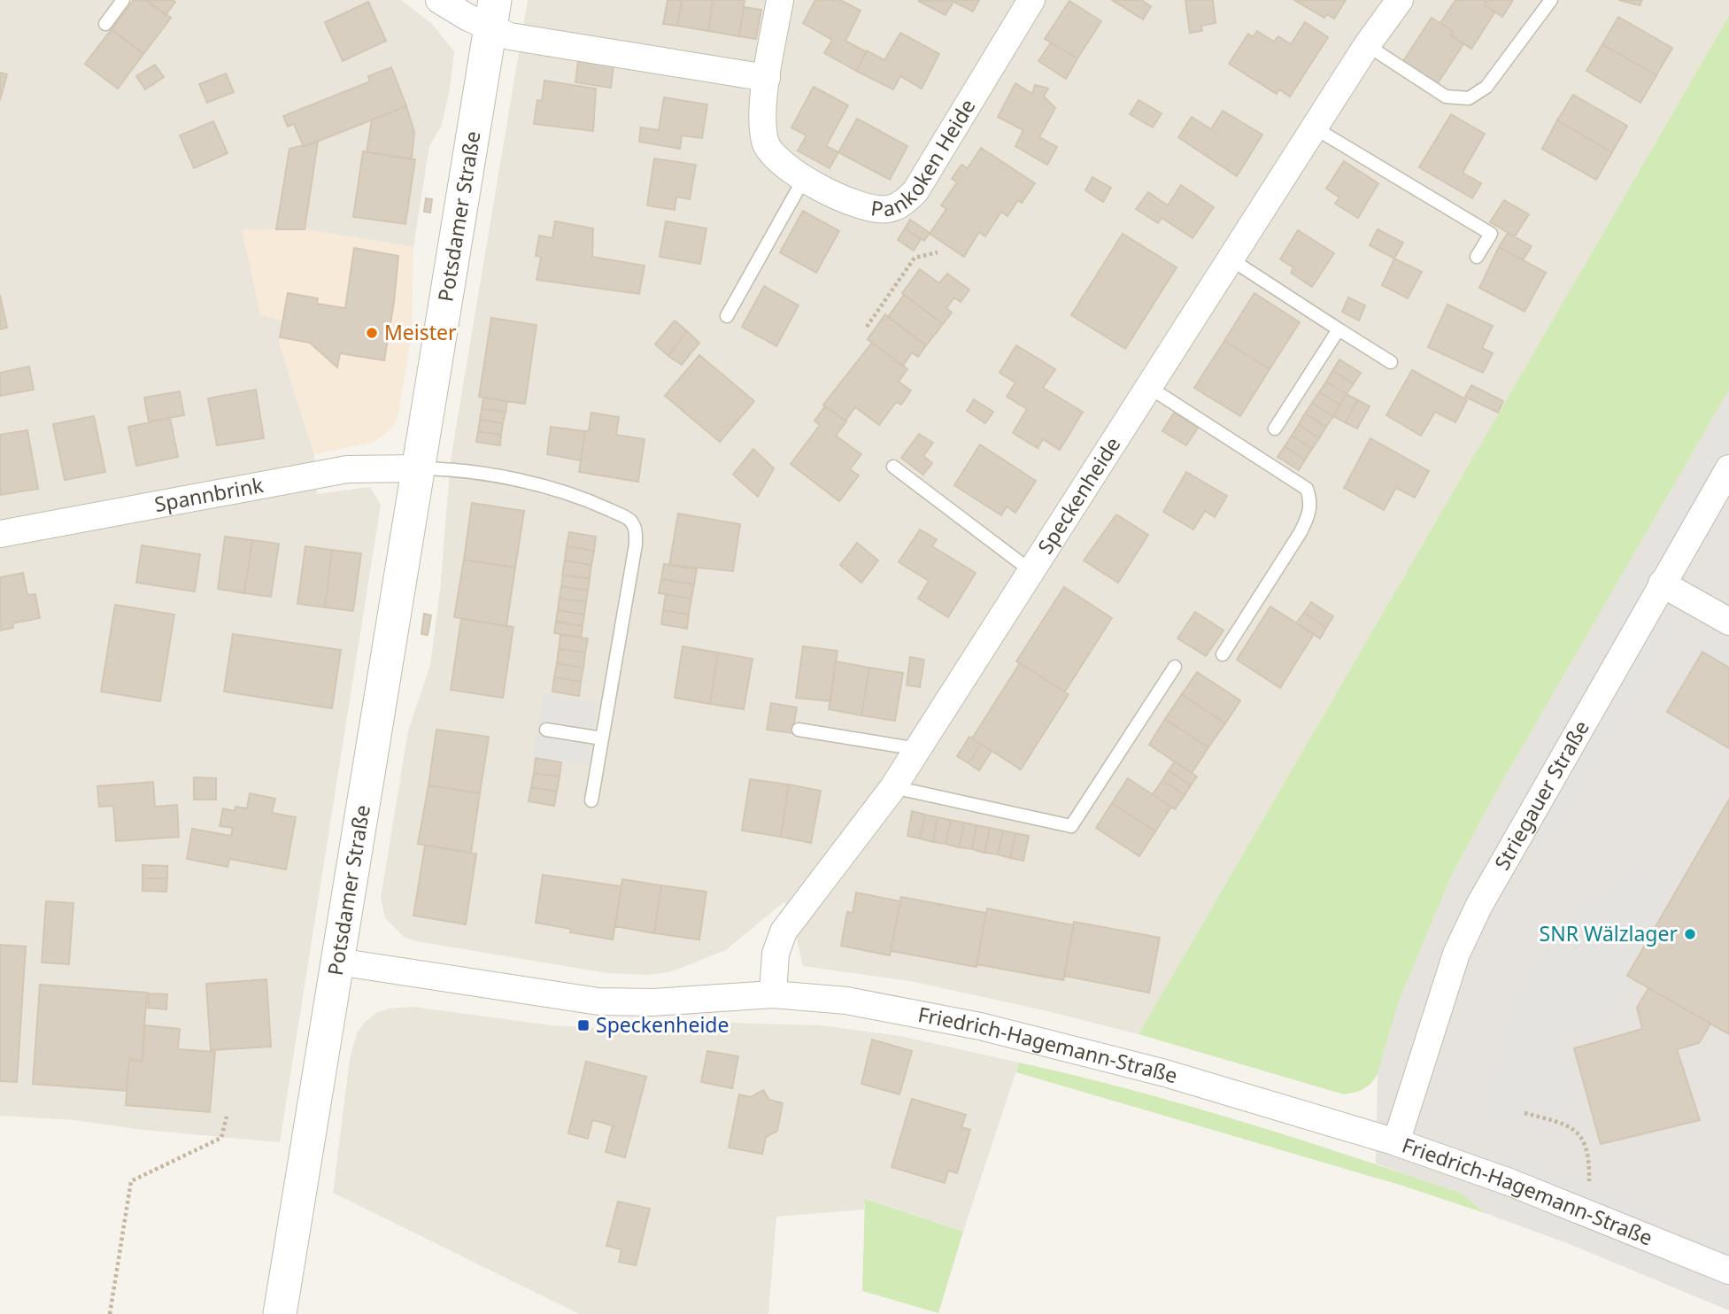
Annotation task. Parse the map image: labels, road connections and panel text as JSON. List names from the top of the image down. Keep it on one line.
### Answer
{"streets":{"street":["Pankoken Heide","Potsdamer Straße","Spannbrink","Speckenheide","Striegauer Straße","Friedrich-Hagemann-Straße"]},"crossings":[["Potsdamer Straße","Spannbrink"],["Potsdamer Straße","Friedrich-Hagemann-Straße"],["Speckenheide","Friedrich-Hagemann-Straße"],["Striegauer Straße","Friedrich-Hagemann-Straße"]],"places":{"other":["Meister","SNR Wälzlager"],"transit":["Speckenheide"]}}
